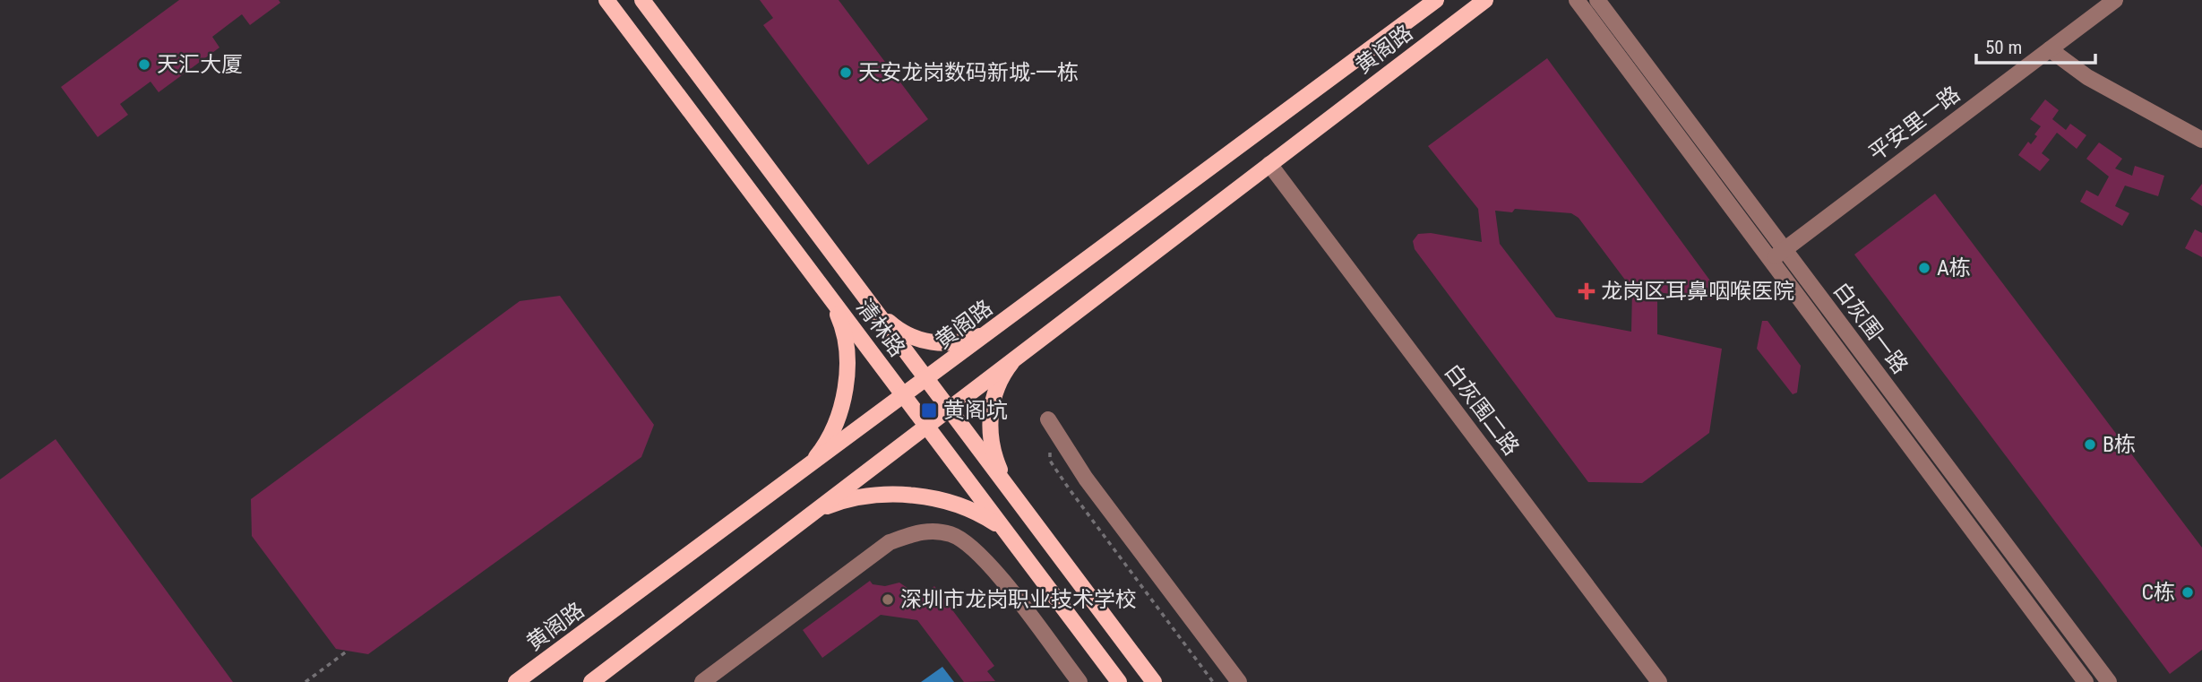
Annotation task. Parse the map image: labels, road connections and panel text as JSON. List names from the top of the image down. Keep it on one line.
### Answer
{"streets":{"main road":["黄阁路","清林路"],"street":["平安里一路","白灰围一路","白灰围二路"]},"crossings":[["黄阁路","清林路"],["黄阁路","白灰围二路"],["平安里一路","白灰围一路"]],"places":{"other":["天汇大厦","天安龙岗数码新城-一栋","A栋","B栋","C栋","深圳市龙岗职业技术学校"],"health":["龙岗区耳鼻咽喉医院"],"transit":["黄阁坑"]},"scale_bar":"50 m"}
